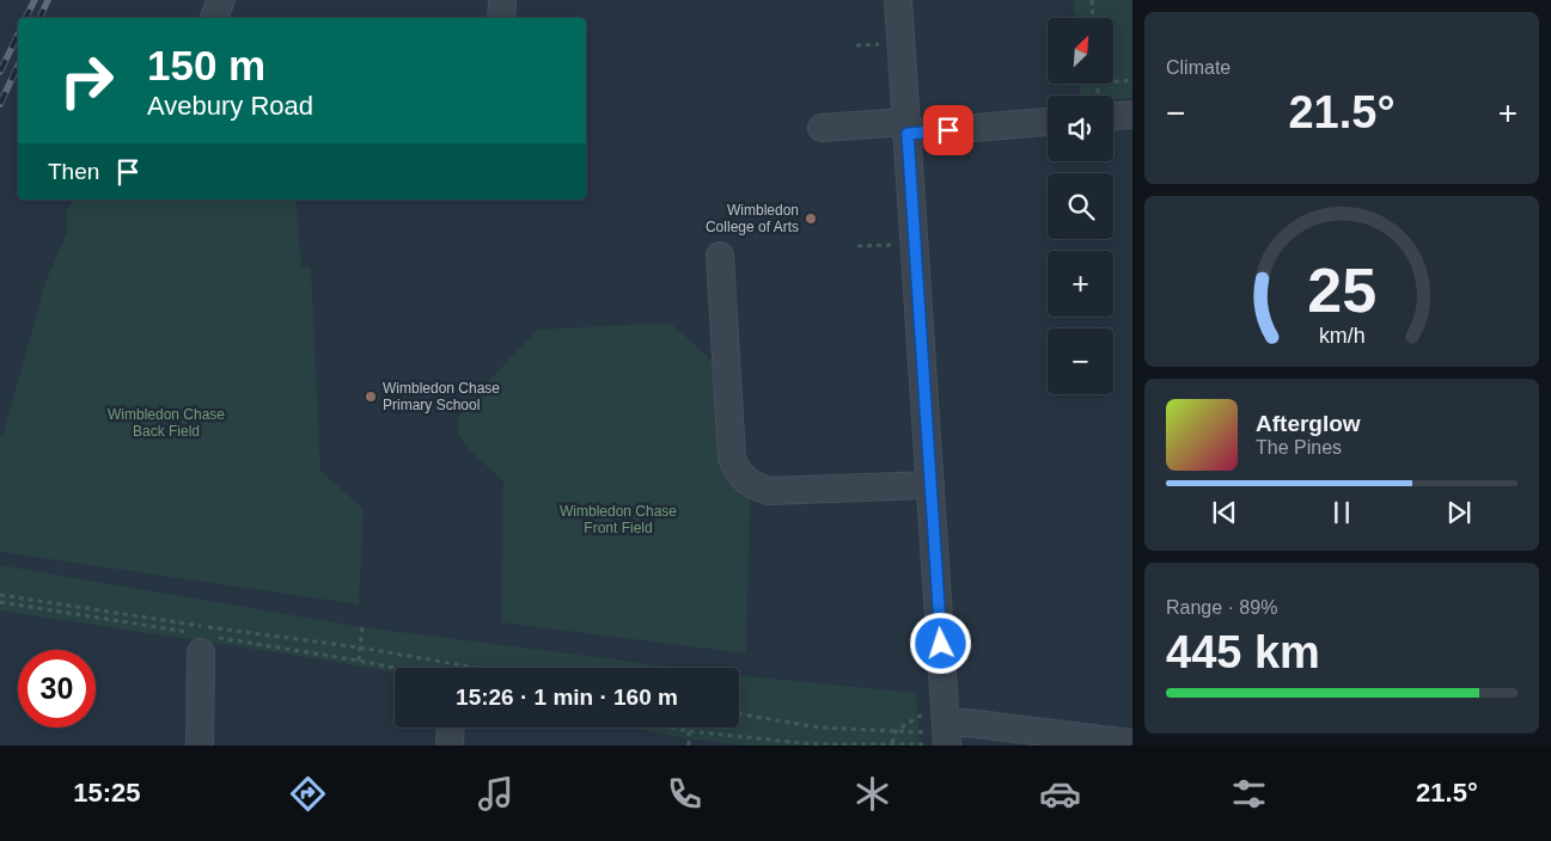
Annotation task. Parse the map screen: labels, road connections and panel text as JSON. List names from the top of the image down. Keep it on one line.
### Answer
{"parks":["Wimbledon Chase Back Field","Wimbledon Chase Front Field"],"places":["Wimbledon College of Arts","Wimbledon Chase Primary School"],"north":"top right","page":{"tile":["Climate",["Range · 89%","445 km"]],"map_buttons":["+","−"],"turn":["150 m","Avebury Road"],"heat":["−","21.5°","+"],"then":"Then","song":["Afterglow","The Pines"],"limit":"30","trip":"15:26 · 1 min · 160 m","tabs":["15:25","21.5°"],"gauge":["25","km/h"]}}
